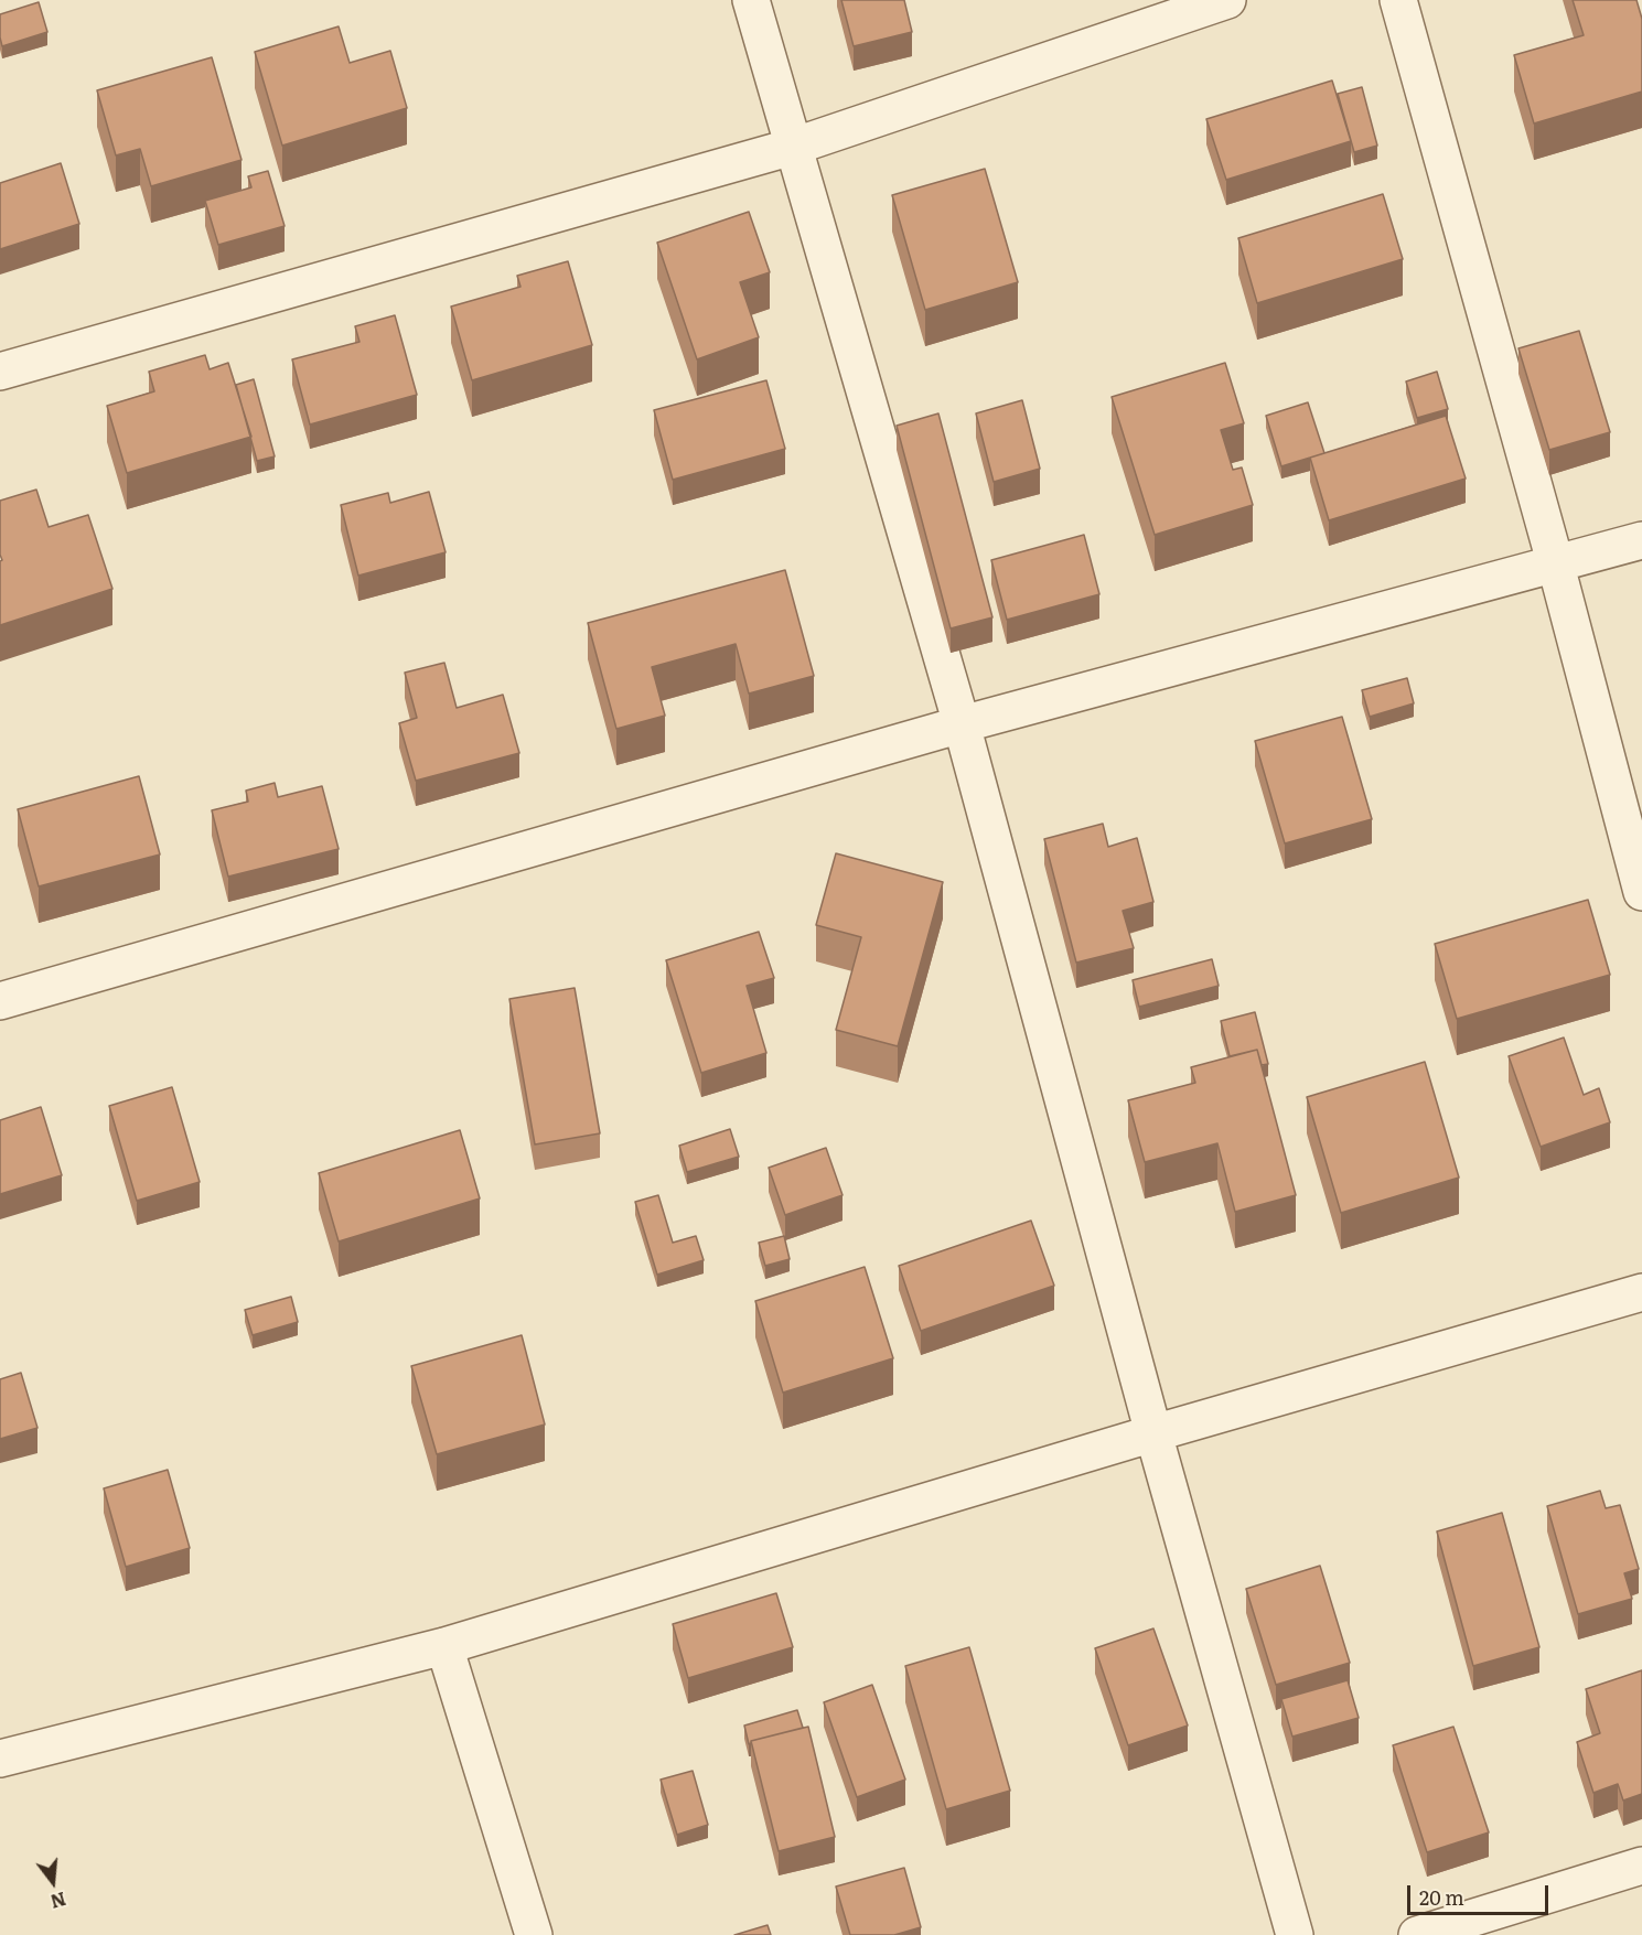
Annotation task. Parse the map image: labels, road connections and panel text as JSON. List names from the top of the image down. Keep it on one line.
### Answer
{"scale_bar":"20 m","north":"bottom"}
